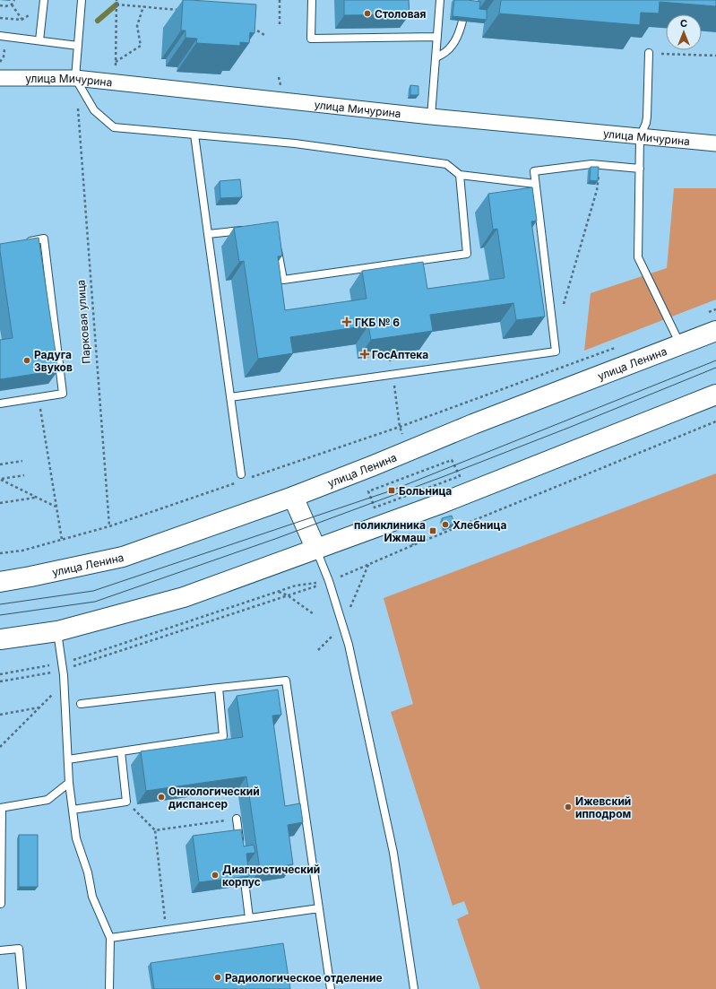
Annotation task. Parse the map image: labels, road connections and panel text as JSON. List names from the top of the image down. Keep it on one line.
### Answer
{"streets":{"main road":["улица Ленина"],"street":["улица Мичурина"],"path":["Парковая улица"]},"places":{"other":["Столовая","Радуга Звуков","Хлебница","Онкологический диспансер","Ижевский ипподром","Диагностический корпус","Радиологическое отделение"],"health":["ГКБ № 6","ГосАптека"],"transit":["Больница","поликлиника Ижмаш"]},"north":"top"}
